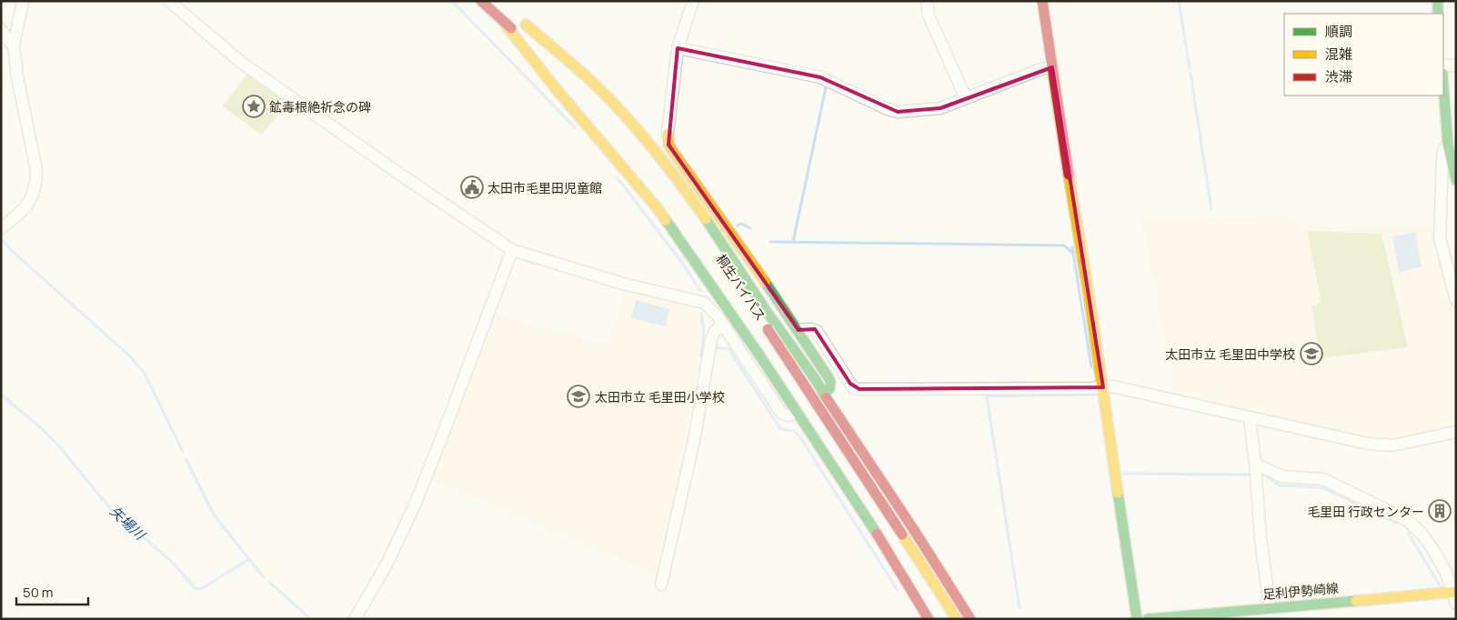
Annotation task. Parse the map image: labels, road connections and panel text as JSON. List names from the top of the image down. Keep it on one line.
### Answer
{"streets":{"main road":["桐生バイパス","足利伊勢崎線"]},"water":["矢場川"],"places":{"place":["鉱毒根絶祈念の碑"],"public building":["太田市毛里田児童館"],"school or university":["太田市立 毛里田中学校","太田市立 毛里田小学校"],"building":["毛里田 行政センター"]},"legend":["順調","混雑","渋滞"],"scale_bar":"50 m"}
